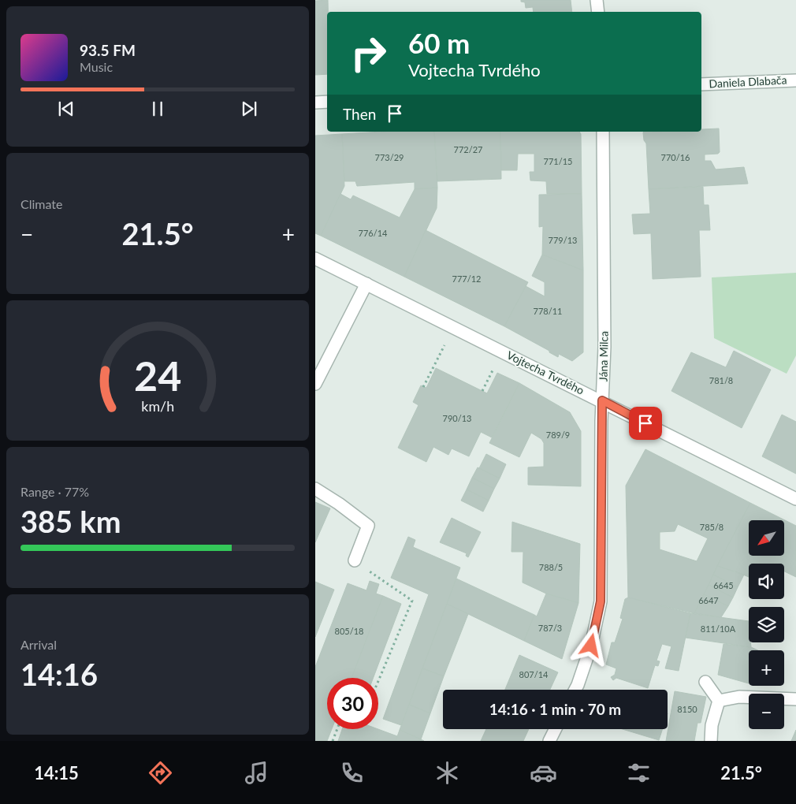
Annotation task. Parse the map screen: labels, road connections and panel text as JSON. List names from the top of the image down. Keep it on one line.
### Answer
{"streets":{"street":["Daniela Dlabača","Jána Milca","Vojtecha Tvrdého"]},"crossings":[["Jána Milca","Vojtecha Tvrdého"]],"house_numbers":["772/27","773/29","770/16","771/15","776/14","779/13","777/12","778/11","781/8","790/13","789/9","785/8","788/5","6645","6647","787/3","811/10A","805/18","807/14","8150"],"north":"bottom left","page":{"turn":["60 m","Vojtecha Tvrdého"],"song":["93.5 FM","Music"],"then":"Then","tile":["Climate",["Range · 77%","385 km"],["Arrival","14:16"]],"heat":["−","21.5°","+"],"map_buttons":["+","−"],"limit":"30","trip":"14:16 · 1 min · 70 m","tabs":["14:15","21.5°"],"gauge":["24","km/h"]}}
